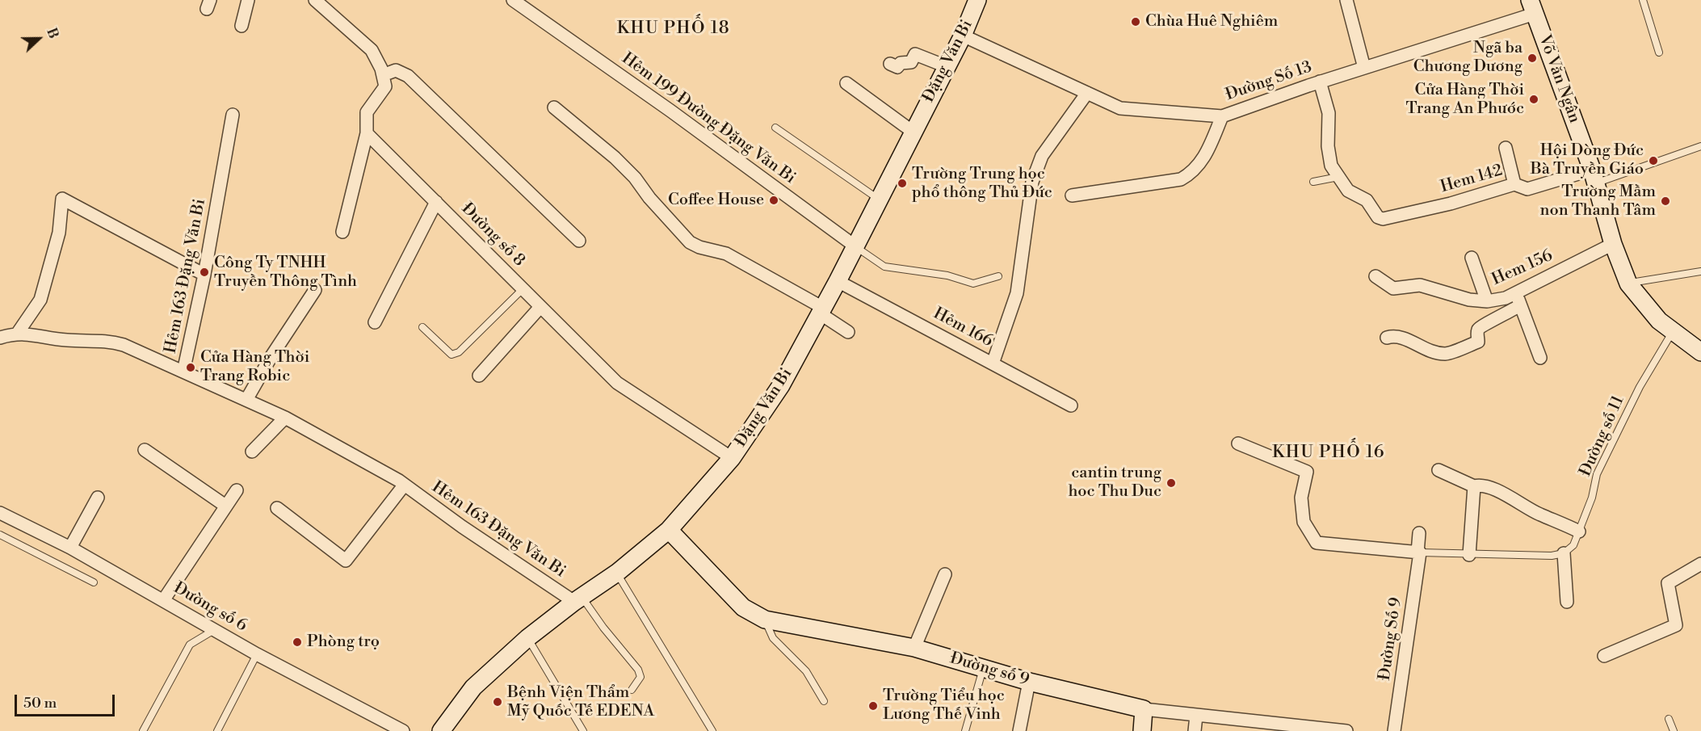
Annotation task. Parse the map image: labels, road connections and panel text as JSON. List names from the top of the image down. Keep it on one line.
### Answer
{"streets":{"main road":["Đặng Văn Bi","Võ Văn Ngân","Đường số 9"],"street":["Đường Số 13","Hẻm 199 Đường Đặng Văn Bi","Hem 142","Đường số 8","Hem 156","Hẻm 163 Đặng Văn Bi","Hẻm 166","Đường số 6","Đường Số 9"],"lane":["Đường số 11"]},"crossings":[["Đặng Văn Bi","Đường Số 13"],["Đặng Văn Bi","Hẻm 199 Đường Đặng Văn Bi"],["Đặng Văn Bi","Đường số 8"],["Đặng Văn Bi","Hẻm 163 Đặng Văn Bi"],["Đặng Văn Bi","Hẻm 166"],["Đặng Văn Bi","Đường số 9"],["Võ Văn Ngân","Đường Số 13"],["Võ Văn Ngân","Hem 142"],["Võ Văn Ngân","Hem 156"],["Võ Văn Ngân","Đường số 11"]],"districts":["KHU PHỐ 18","KHU PHỐ 16"],"places":["Chùa Huê Nghiêm","Ngã ba Chương Dương","Cửa Hàng Thời Trang An Phước","Hội Dòng Đức Bà Truyền Giáo","Trường Trung học phổ thông Thủ Đức","Coffee House","Trường Mầm non Thanh Tâm","Công Ty TNHH Truyền Thông Tình","Cửa Hàng Thời Trang Robic","cantin trung hoc Thu Duc","Phòng trọ","Bệnh Viện Thẩm Mỹ Quốc Tế EDENA","Trường Tiểu học Lương Thế Vinh"],"scale_bar":"50 m","north":"right"}
